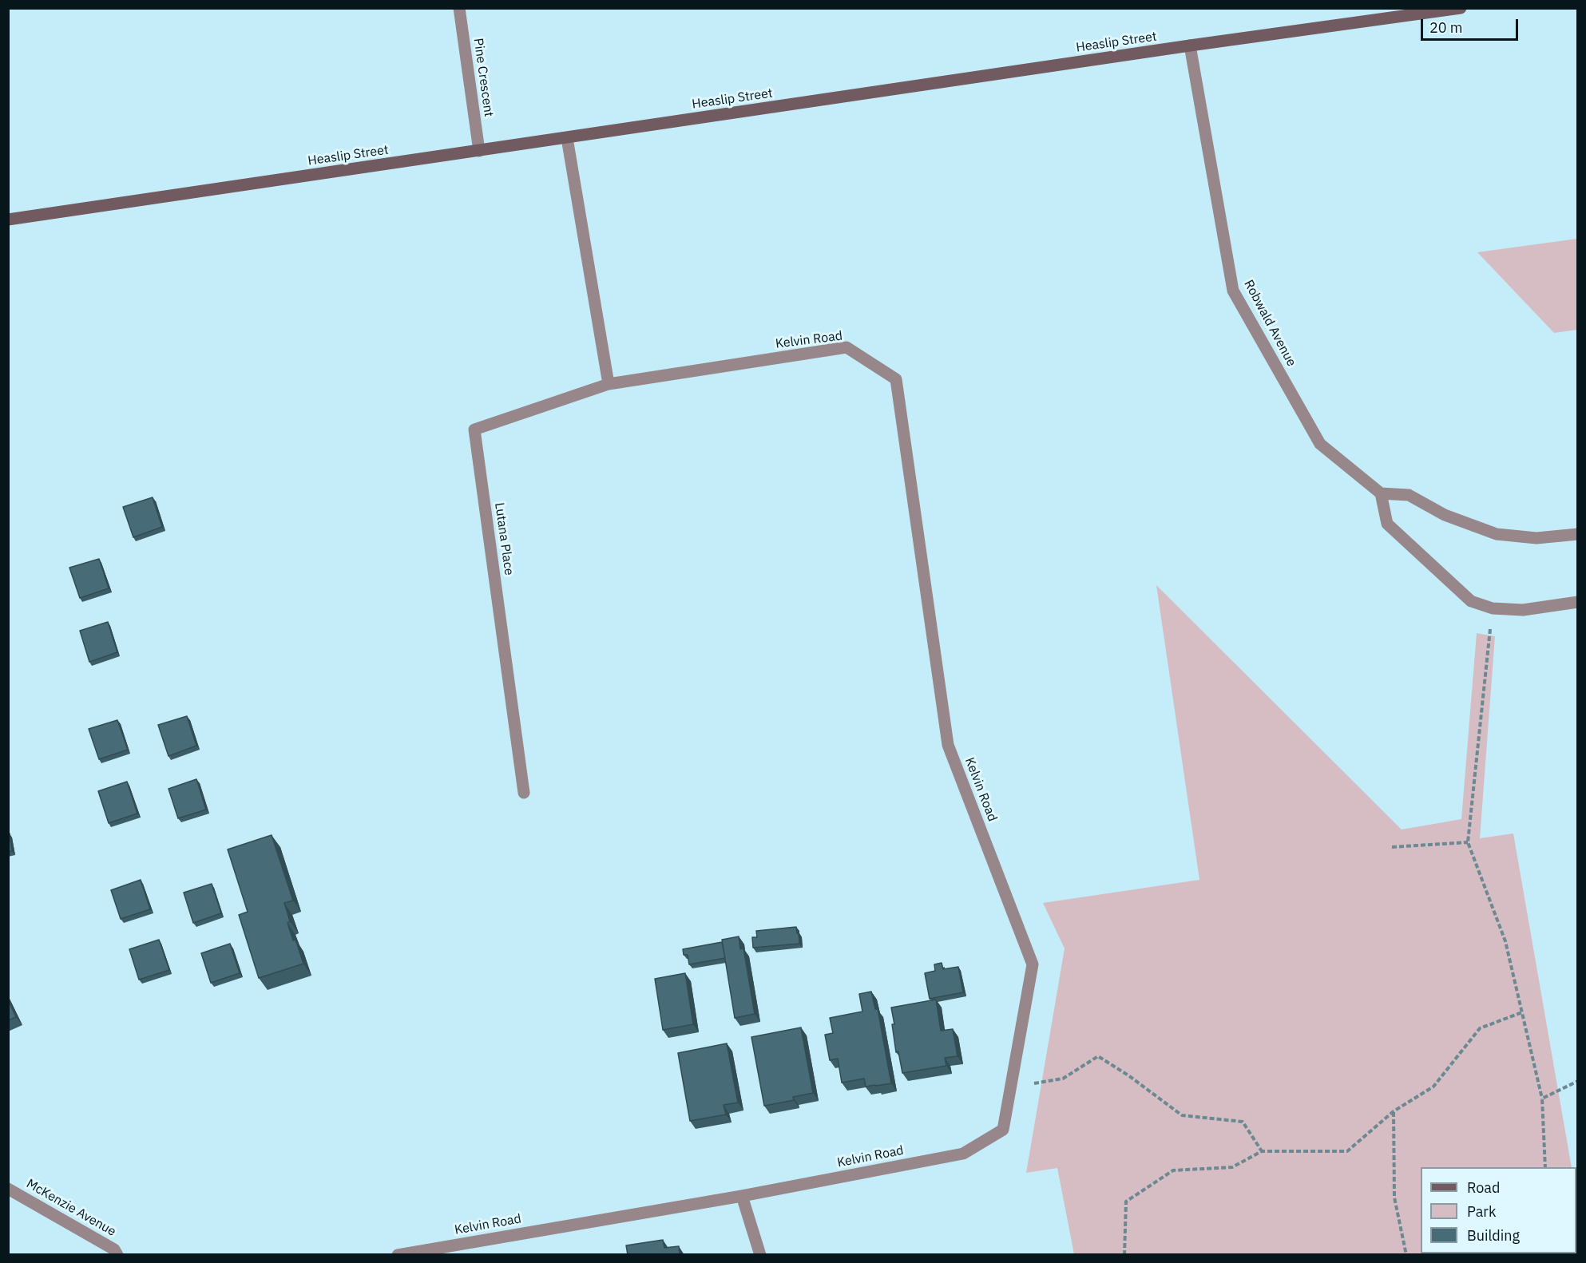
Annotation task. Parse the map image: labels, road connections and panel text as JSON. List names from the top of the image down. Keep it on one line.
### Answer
{"streets":{"street":["Heaslip Street","Pine Crescent","Robwald Avenue","Kelvin Road","Lutana Place","McKenzie Avenue"]},"crossings":[["Heaslip Street","Pine Crescent"],["Heaslip Street","Robwald Avenue"],["Kelvin Road","Lutana Place"]],"legend":["Road","Park","Building"],"scale_bar":"20 m"}
